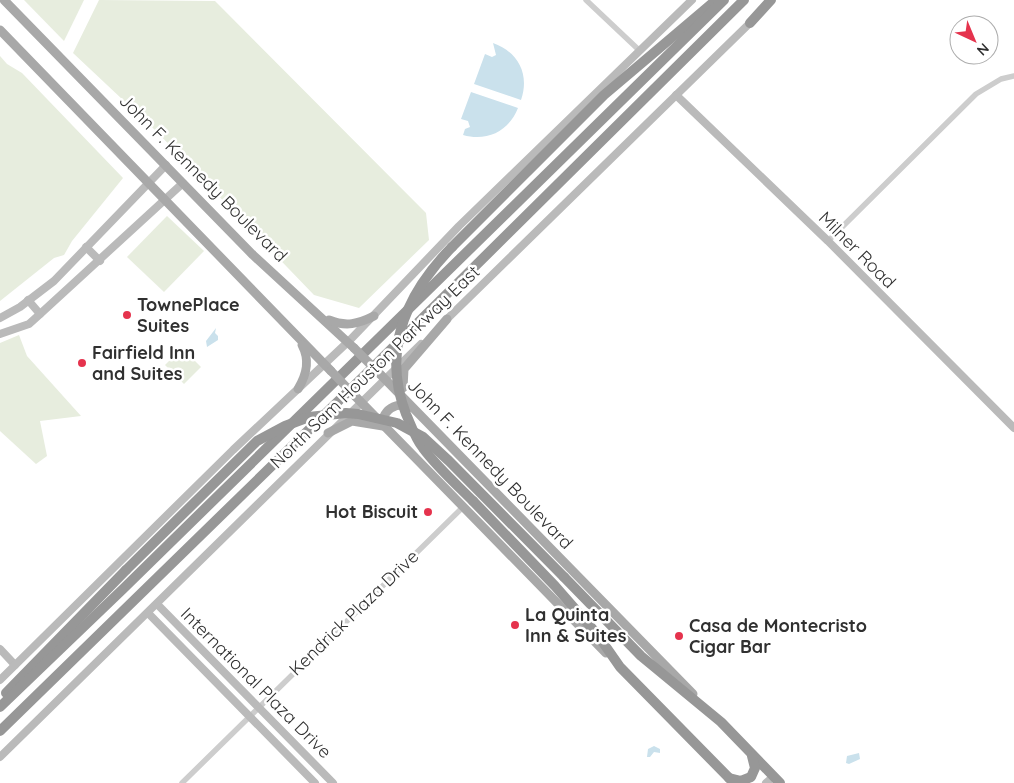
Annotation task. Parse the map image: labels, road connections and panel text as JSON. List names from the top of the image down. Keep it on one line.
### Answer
{"streets":{"highway":["John F. Kennedy Boulevard","North Sam Houston Parkway East"],"main road":["Milner Road","International Plaza Drive"],"street":["Kendrick Plaza Drive"]},"crossings":[["John F. Kennedy Boulevard","North Sam Houston Parkway East"],["Milner Road","North Sam Houston Parkway East"],["North Sam Houston Parkway East","International Plaza Drive"],["Kendrick Plaza Drive","International Plaza Drive"]],"places":["TownePlace Suites","Fairfield Inn and Suites","Hot Biscuit","La Quinta Inn & Suites","Casa de Montecristo Cigar Bar"],"north":"bottom right"}
